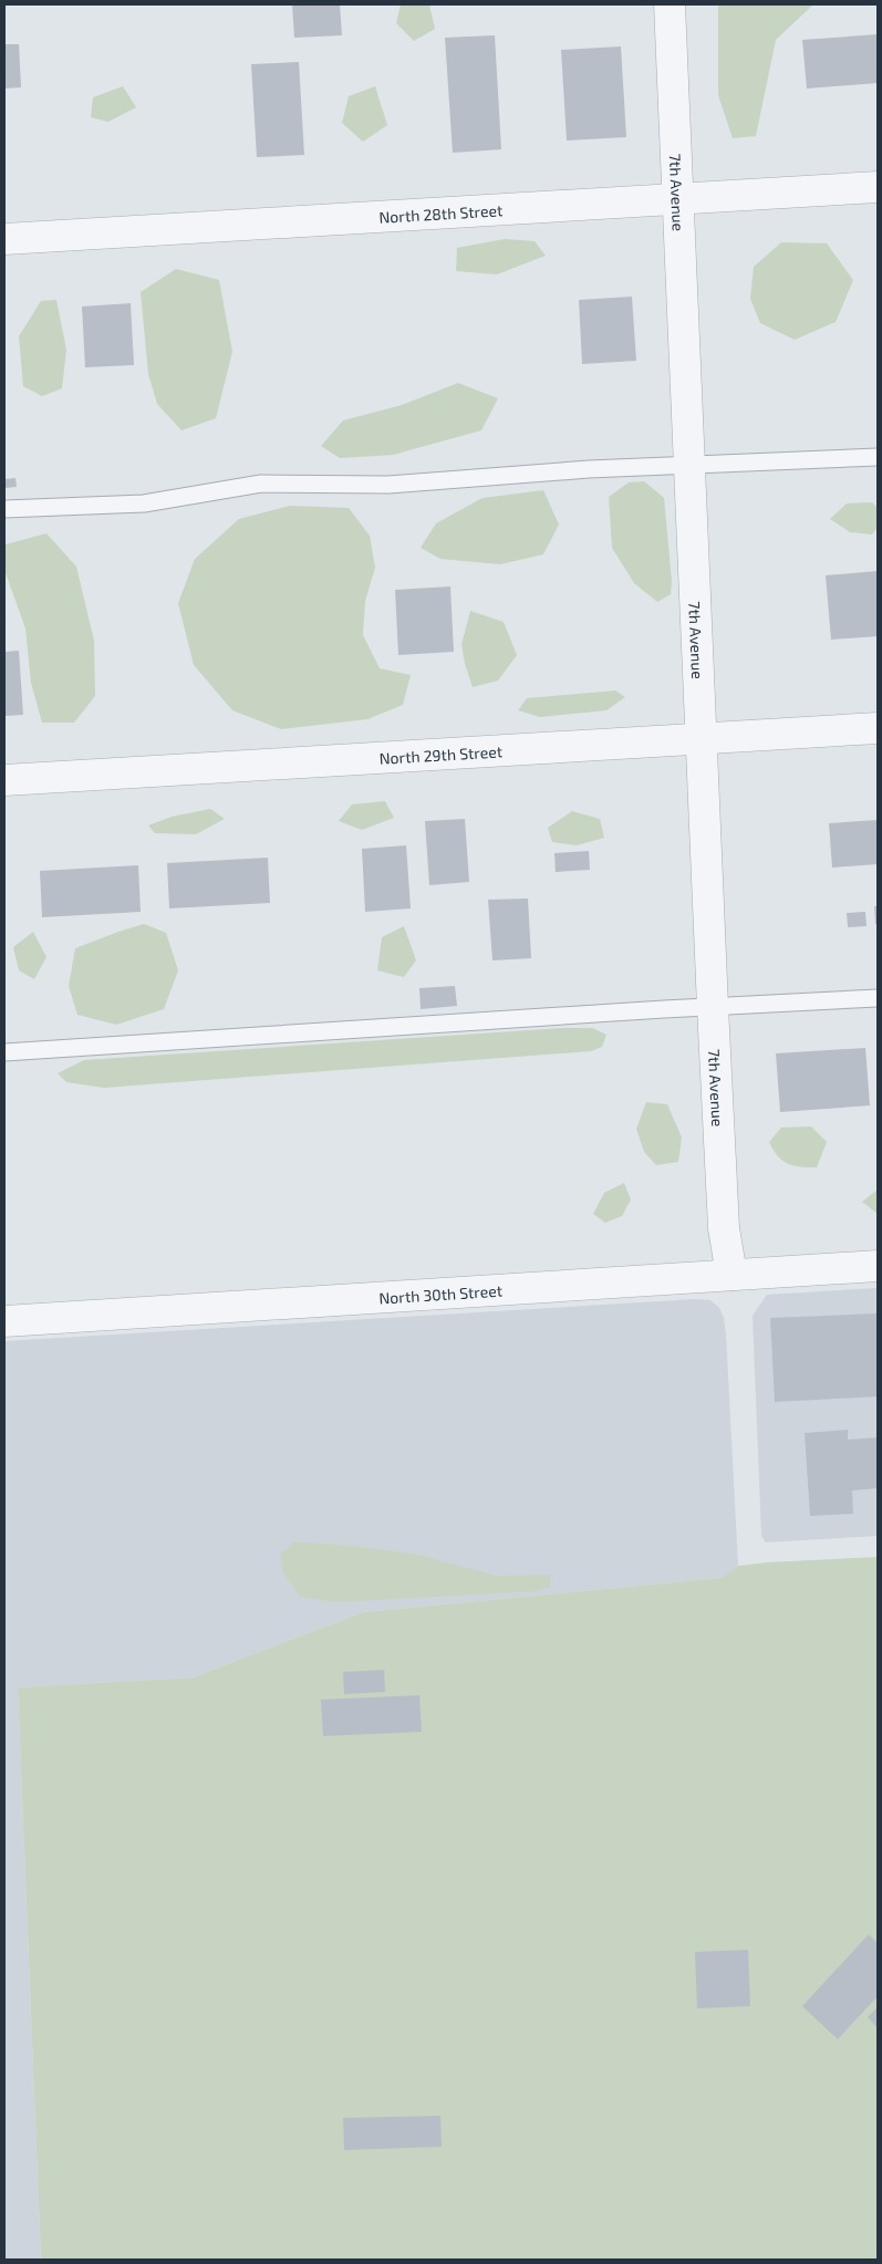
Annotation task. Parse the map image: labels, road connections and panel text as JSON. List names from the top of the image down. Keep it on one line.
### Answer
{"streets":{"street":["7th Avenue","North 28th Street","North 29th Street","North 30th Street"]},"crossings":[["7th Avenue","North 28th Street"],["7th Avenue","North 29th Street"],["7th Avenue","North 30th Street"]]}
